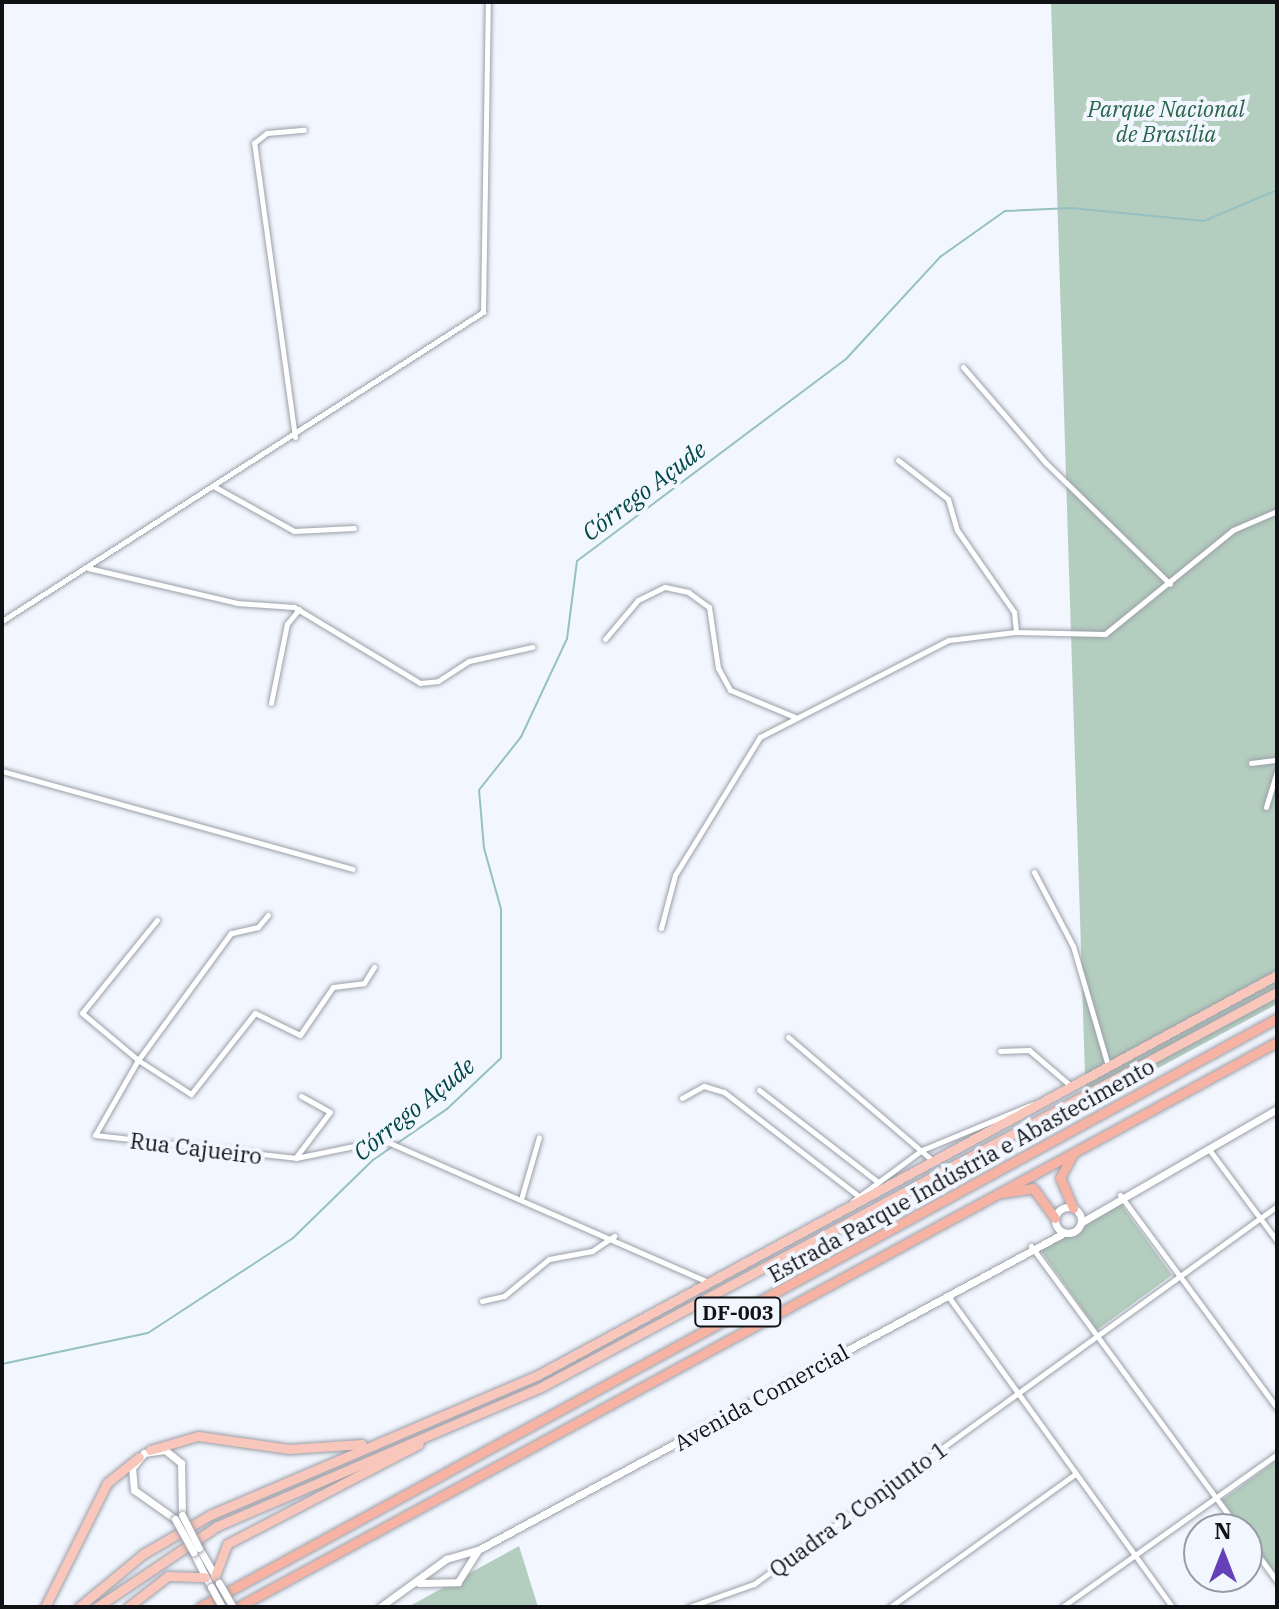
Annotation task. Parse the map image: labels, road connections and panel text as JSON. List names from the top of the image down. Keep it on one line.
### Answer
{"streets":{"highway":["Estrada Parque Indústria e Abastecimento","DF-003"],"street":["Rua Cajueiro","Avenida Comercial","Quadra 2 Conjunto 1"]},"water":["Córrego Açude"],"parks":["Parque Nacional de Brasília"],"north":"top"}
